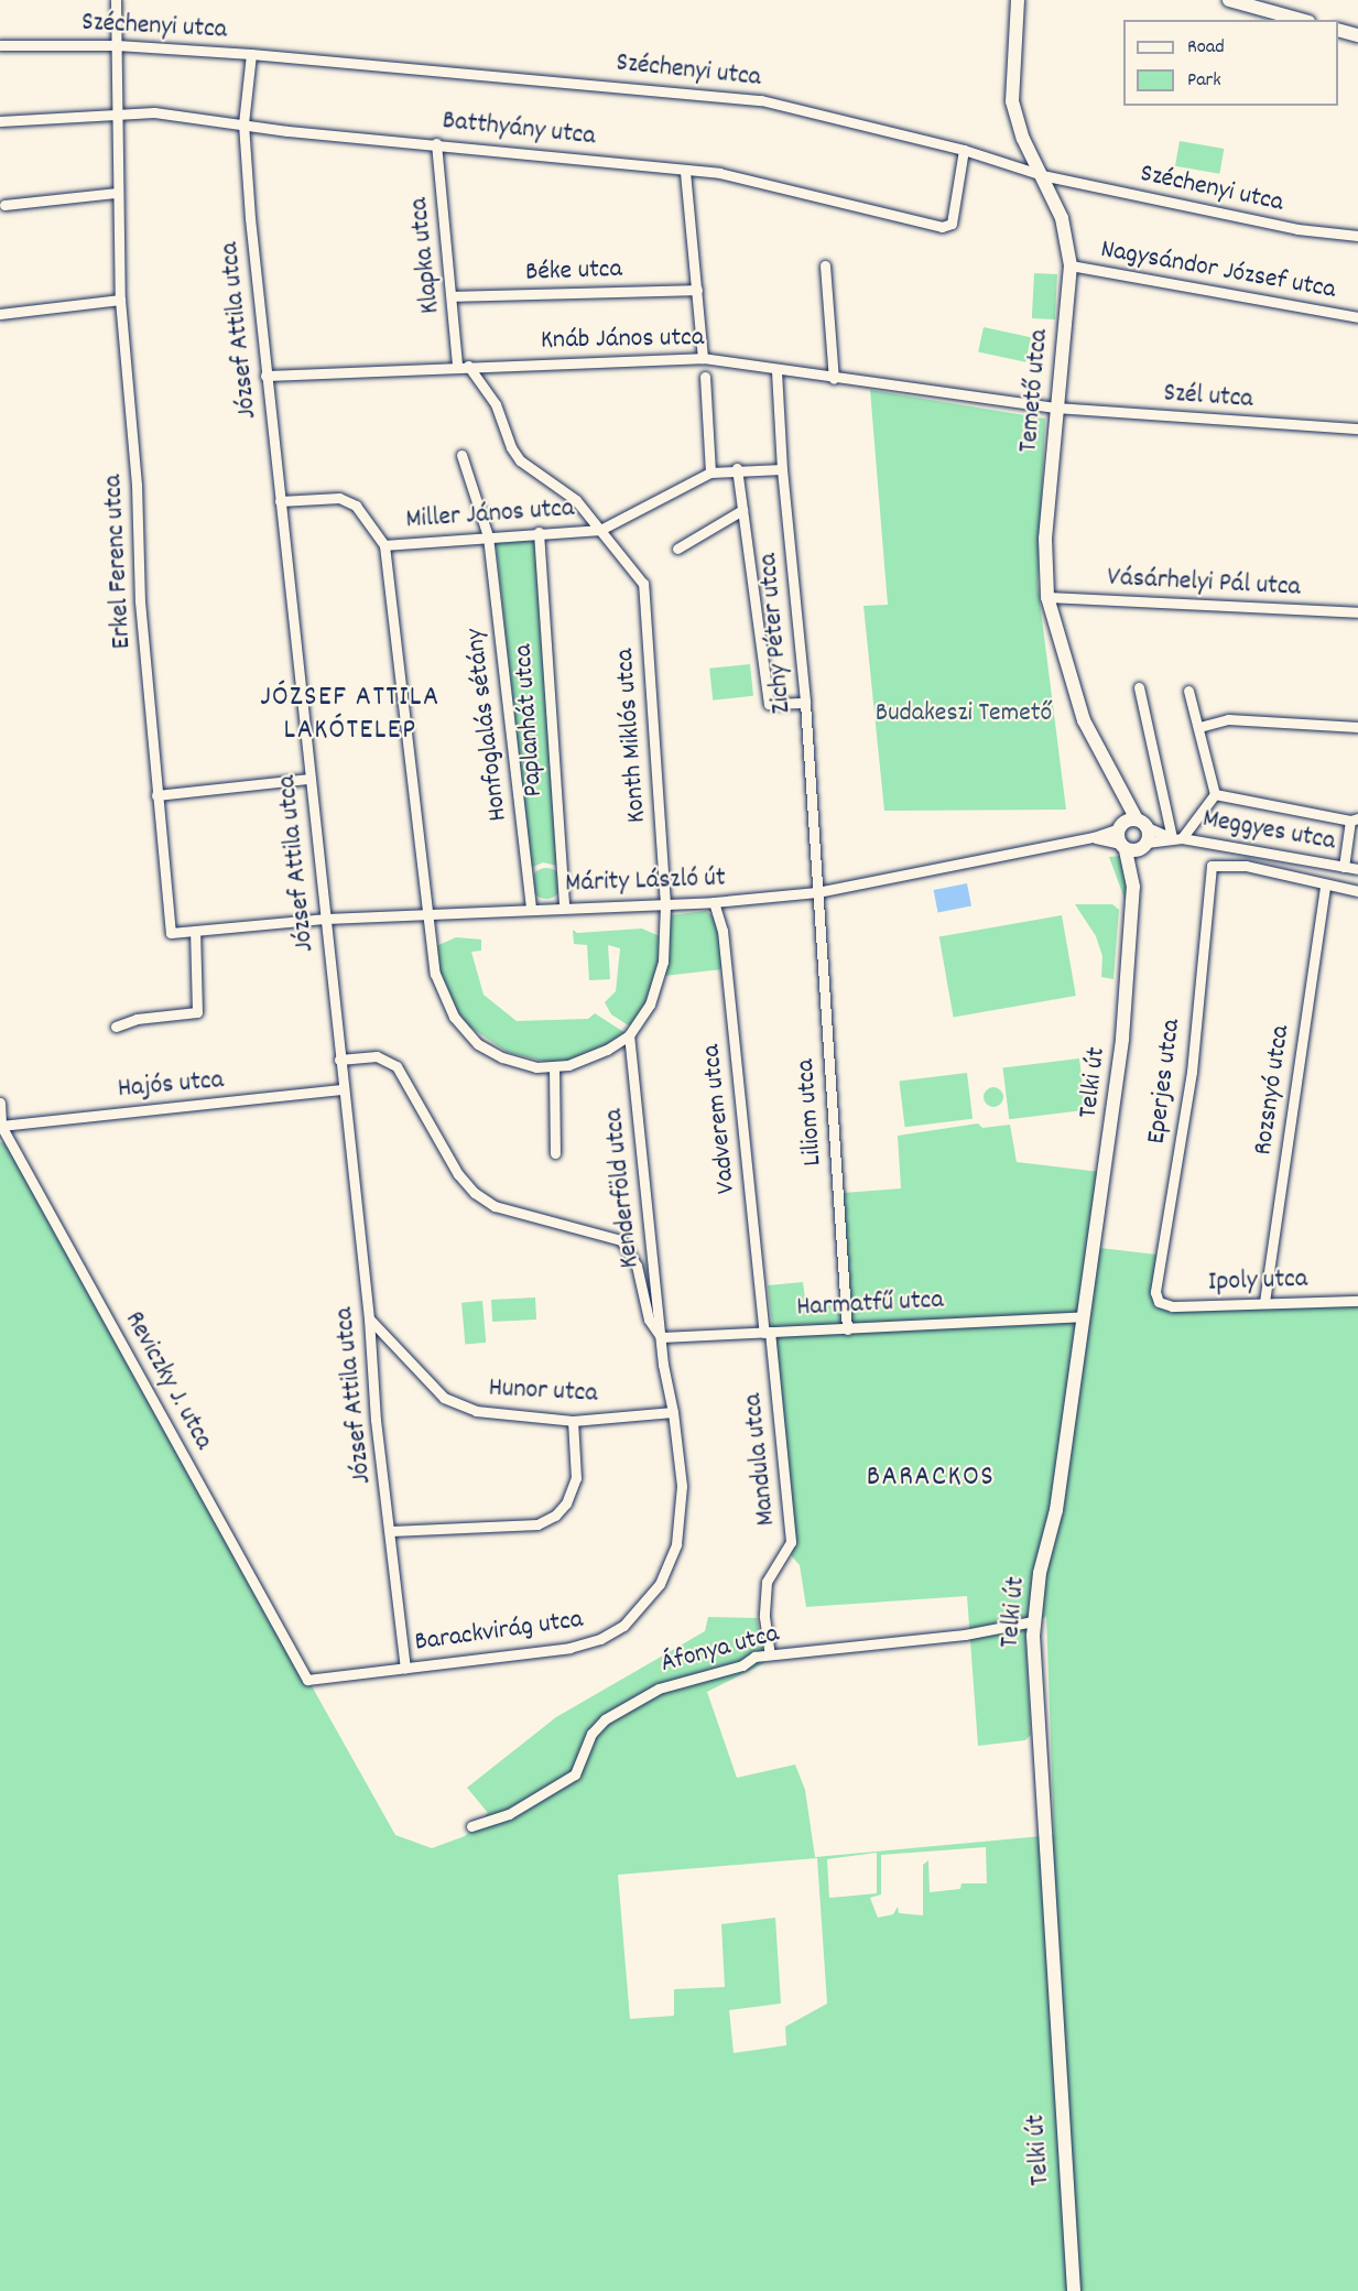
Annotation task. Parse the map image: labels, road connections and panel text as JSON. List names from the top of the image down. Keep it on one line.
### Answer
{"streets":{"main road":["Temető utca","Telki út"],"street":["Széchenyi utca","Batthyány utca","Klapka utca","Nagysándor József utca","Béke utca","József Attila utca","Knáb János utca","Szél utca","Miller János utca","Erkel Ferenc utca","Vásárhelyi Pál utca","Zichy Péter utca","Paplanhát utca","Honfoglalás sétány","Konth Miklós utca","Meggyes utca","Márity László út","Eperjes utca","Hajós utca","Rozsnyó utca","Liliom utca","Vadverem utca","Kenderföld utca","Ipoly utca","Harmatfű utca","Reviczky J. utca","Hunor utca","Mandula utca","Barackvirág utca","Áfonya utca"]},"crossings":[["Széchenyi utca","Batthyány utca"],["Széchenyi utca","József Attila utca"],["Széchenyi utca","Temető utca"],["Széchenyi utca","Erkel Ferenc utca"],["Batthyány utca","Klapka utca"],["Batthyány utca","József Attila utca"],["Batthyány utca","Erkel Ferenc utca"],["Klapka utca","Béke utca"],["Klapka utca","Knáb János utca"],["Nagysándor József utca","Temető utca"],["József Attila utca","Knáb János utca"],["József Attila utca","Márity László út"],["József Attila utca","Hajós utca"],["József Attila utca","Hunor utca"],["József Attila utca","Barackvirág utca"],["Knáb János utca","Temető utca"],["Knáb János utca","Szél utca"],["Knáb János utca","Zichy Péter utca"],["Temető utca","Szél utca"],["Temető utca","Vásárhelyi Pál utca"],["Temető utca","Meggyes utca"],["Temető utca","Márity László út"],["Miller János utca","Paplanhát utca"],["Miller János utca","Honfoglalás sétány"],["Miller János utca","Konth Miklós utca"],["Erkel Ferenc utca","Márity László út"],["Zichy Péter utca","Márity László út"],["Zichy Péter utca","Liliom utca"],["Paplanhát utca","Márity László út"],["Honfoglalás sétány","Márity László út"],["Konth Miklós utca","Márity László út"],["Konth Miklós utca","Kenderföld utca"],["Meggyes utca","Rozsnyó utca"],["Márity László út","Liliom utca"],["Márity László út","Vadverem utca"],["Eperjes utca","Rozsnyó utca"],["Eperjes utca","Ipoly utca"],["Telki út","Harmatfű utca"],["Telki út","Áfonya utca"],["Hajós utca","Reviczky J. utca"],["Rozsnyó utca","Ipoly utca"],["Liliom utca","Harmatfű utca"],["Vadverem utca","Harmatfű utca"],["Vadverem utca","Mandula utca"],["Kenderföld utca","Harmatfű utca"],["Kenderföld utca","Barackvirág utca"],["Harmatfű utca","Mandula utca"],["Harmatfű utca","Barackvirág utca"],["Reviczky J. utca","Barackvirág utca"],["Hunor utca","Barackvirág utca"],["Mandula utca","Áfonya utca"]],"districts":["JÓZSEF ATTILA LAKÓTELEP","BARACKOS"],"parks":["Budakeszi Temető"],"legend":["Road","Park"]}
